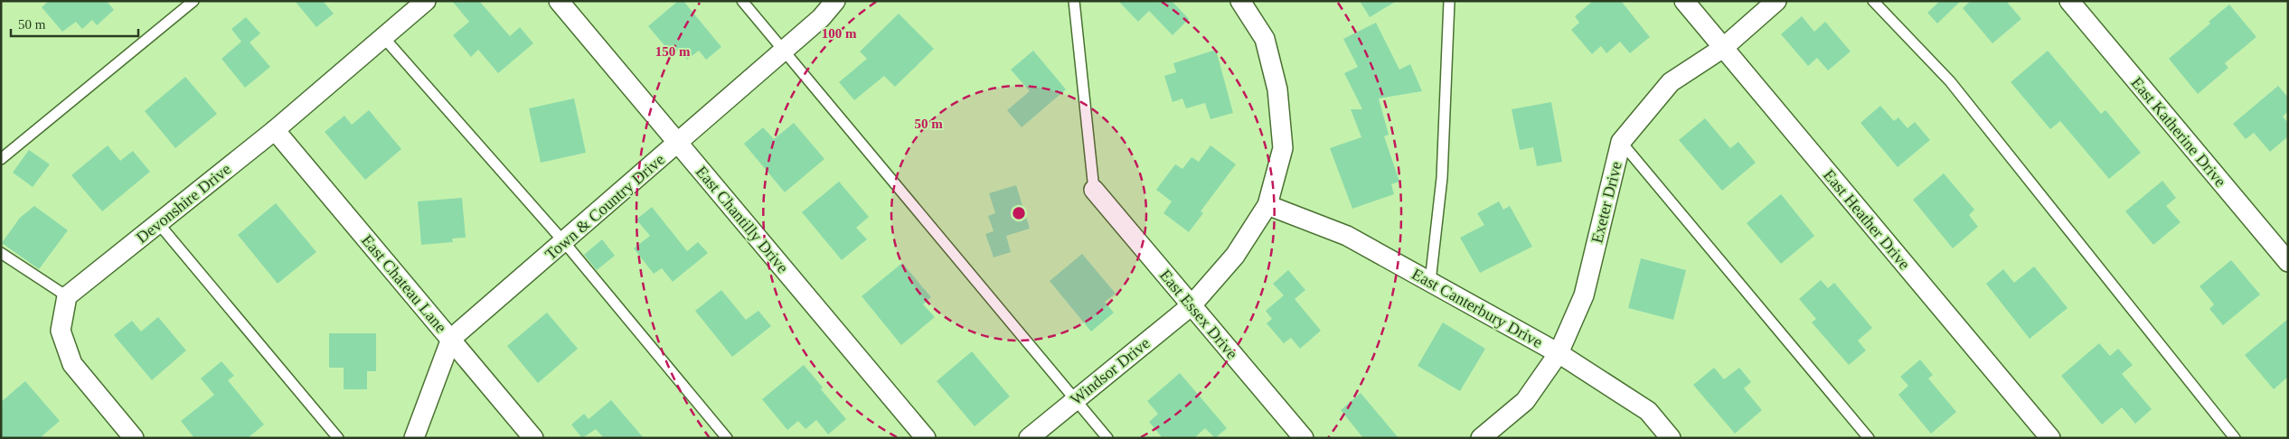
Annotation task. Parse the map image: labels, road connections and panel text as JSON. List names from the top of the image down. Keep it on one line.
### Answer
{"streets":{"street":["East Katherine Drive","Exeter Drive","Devonshire Drive","Town & Country Drive","East Chantilly Drive","East Heather Drive","East Chateau Lane","East Canterbury Drive","East Essex Drive","Windsor Drive"]},"crossings":[["Exeter Drive","East Heather Drive"],["Exeter Drive","East Canterbury Drive"],["Devonshire Drive","East Chateau Lane"],["Town & Country Drive","East Chantilly Drive"],["Town & Country Drive","East Chateau Lane"],["East Canterbury Drive","Windsor Drive"],["East Essex Drive","Windsor Drive"]],"scale_bar":"50 m","rings":["100 m","150 m","50 m"]}
